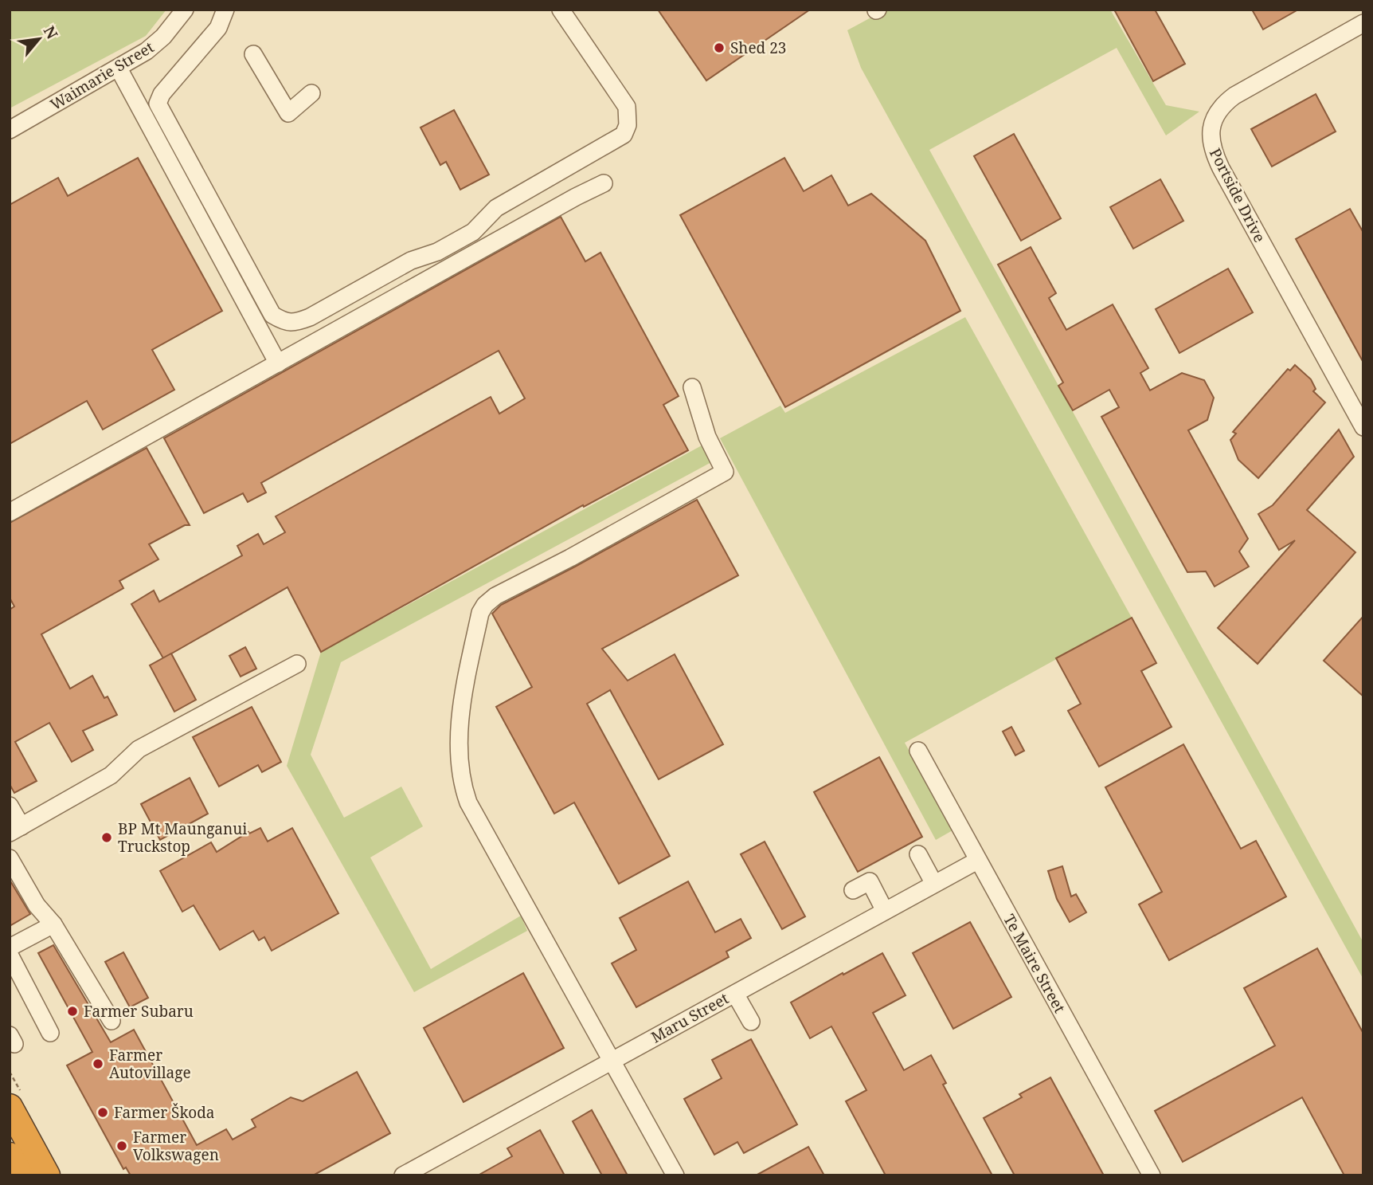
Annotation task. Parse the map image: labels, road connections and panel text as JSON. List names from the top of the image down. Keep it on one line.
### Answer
{"streets":{"street":["Waimarie Street","Portside Drive","Te Maire Street","Maru Street"]},"crossings":[["Te Maire Street","Maru Street"]],"places":["Shed 23","BP Mt Maunganui Truckstop","Farmer Subaru","Farmer Autovillage","Farmer Škoda","Farmer Volkswagen"],"north":"top right"}
